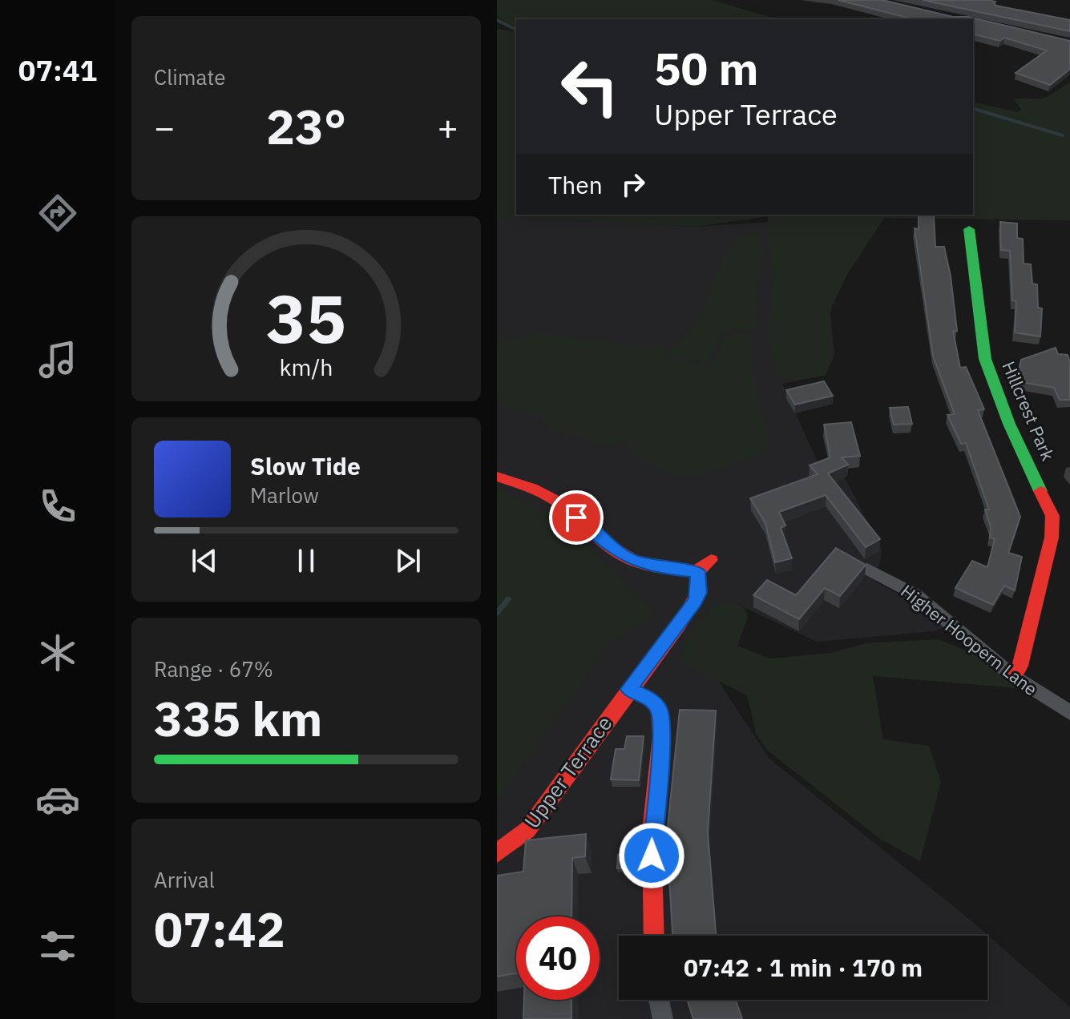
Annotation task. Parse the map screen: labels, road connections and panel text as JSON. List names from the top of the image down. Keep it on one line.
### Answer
{"streets":{"street":["Hillcrest Park","Higher Hoopern Lane","Upper Terrace"]},"crossings":[["Hillcrest Park","Higher Hoopern Lane"]],"page":{"tabs":"07:41","tile":["Climate",["Range · 67%","335 km"],["Arrival","07:42"]],"turn":["50 m","Upper Terrace"],"heat":["−","23°","+"],"then":"Then","song":["Slow Tide","Marlow"],"limit":"40","trip":"07:42 · 1 min · 170 m","gauge":["35","km/h"]}}
